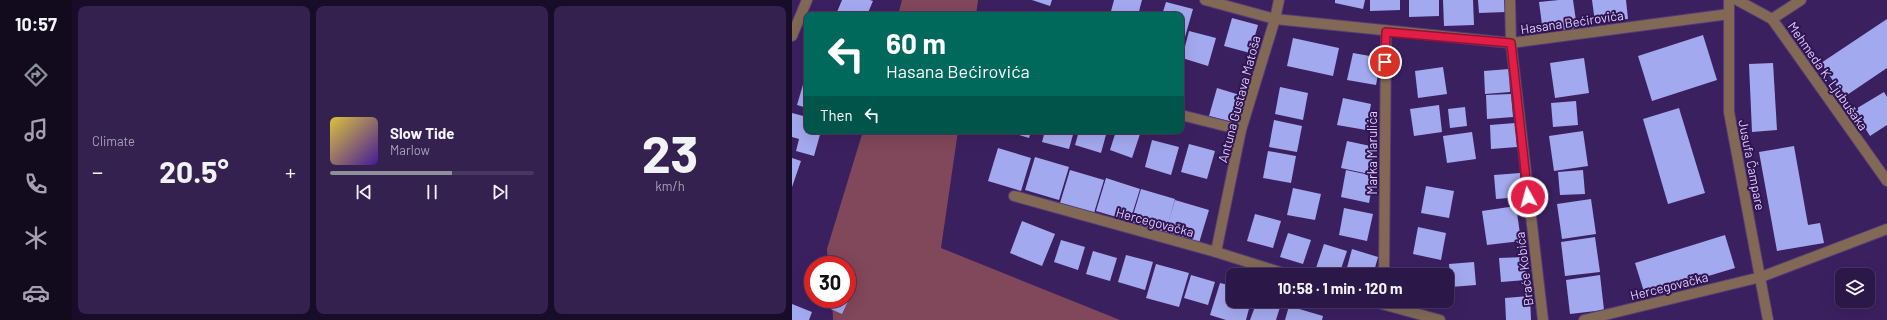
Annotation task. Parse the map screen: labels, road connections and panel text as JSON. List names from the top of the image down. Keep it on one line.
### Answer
{"streets":{"street":["Hasana Bećirovića","Mehmeda K. Ljubušaka","Antuna Gustava Matoša","Marka Marulića","Jusufa Čampare","Hercegovačka","Braće Kobića"]},"crossings":[["Hasana Bećirovića","Antuna Gustava Matoša"],["Hasana Bećirovića","Marka Marulića"],["Hasana Bećirovića","Jusufa Čampare"],["Hasana Bećirovića","Braće Kobića"],["Antuna Gustava Matoša","Hercegovačka"],["Jusufa Čampare","Hercegovačka"]],"page":{"tabs":"10:57","tile":["Climate",["23","km/h"]],"turn":["60 m","Hasana Bećirovića"],"then":"Then","song":["Slow Tide","Marlow"],"heat":["−","20.5°","+"],"limit":"30","trip":"10:58 · 1 min · 120 m"}}
